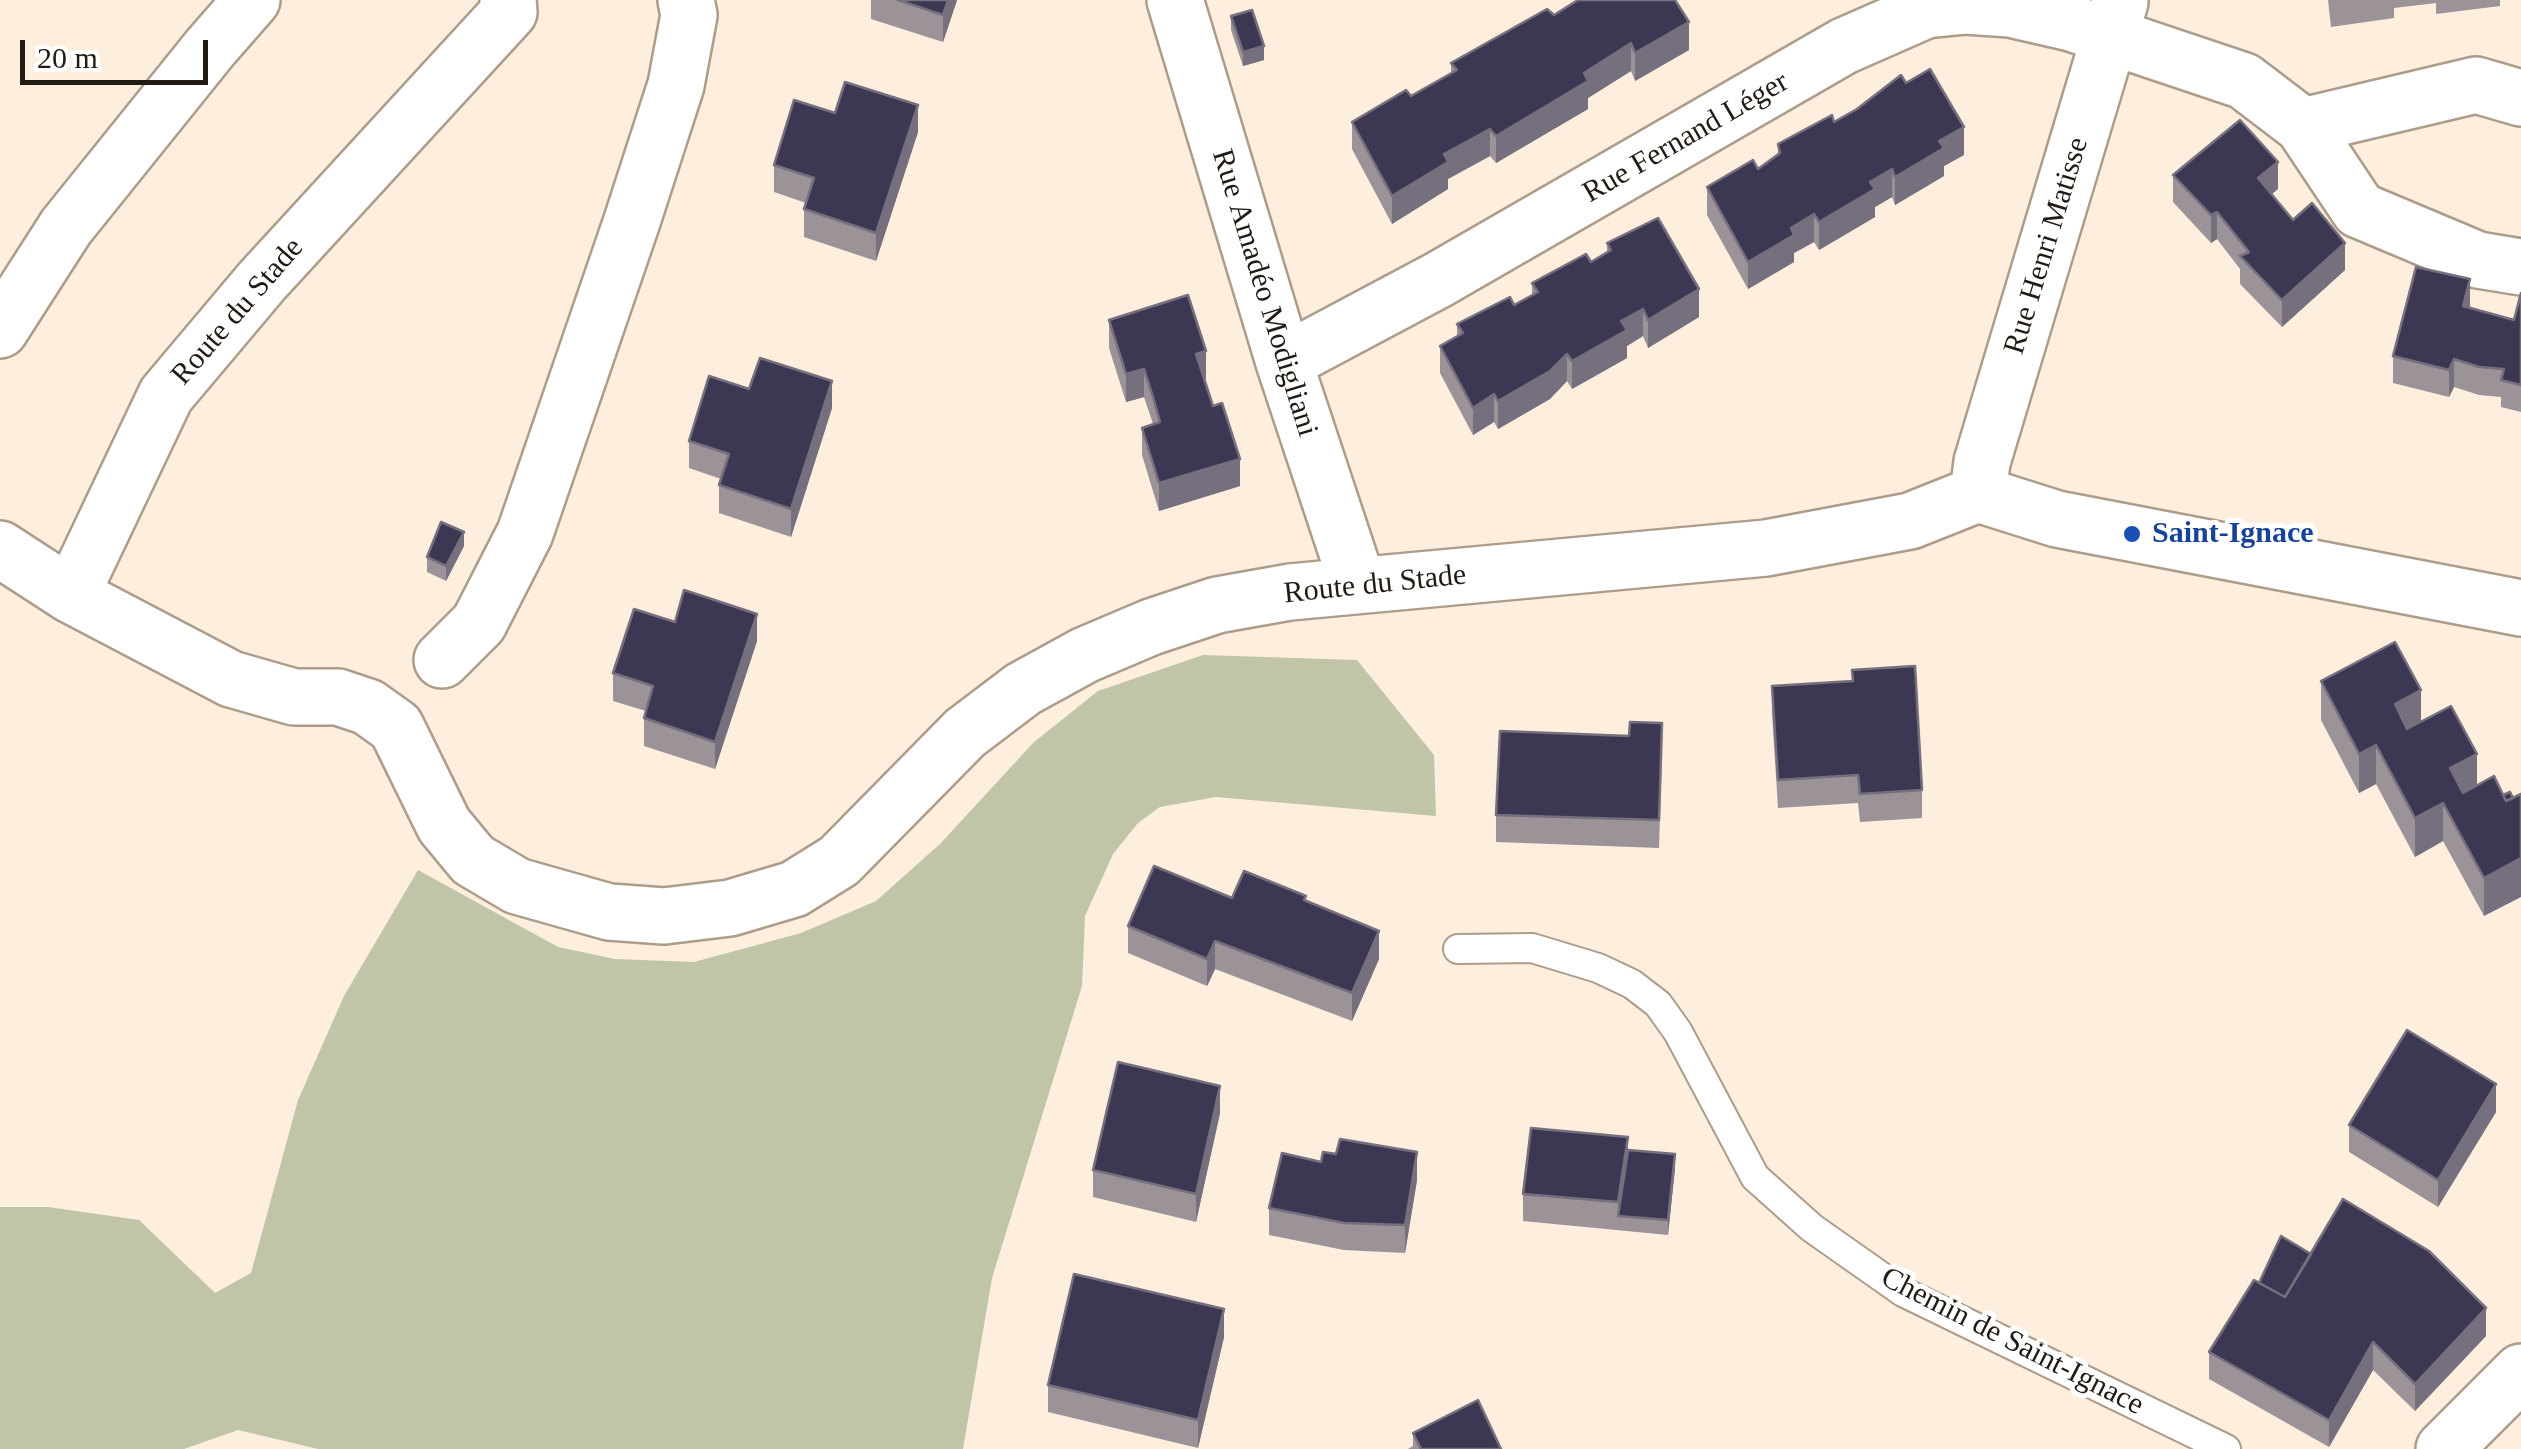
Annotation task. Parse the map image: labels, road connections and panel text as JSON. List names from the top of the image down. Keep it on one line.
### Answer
{"streets":{"street":["Rue Fernand Léger","Rue Henri Matisse","Rue Amadéo Modigliani","Route du Stade"],"lane":["Chemin de Saint-Ignace"]},"crossings":[["Rue Fernand Léger","Rue Henri Matisse"],["Rue Fernand Léger","Rue Amadéo Modigliani"],["Rue Henri Matisse","Route du Stade"],["Rue Amadéo Modigliani","Route du Stade"]],"places":["Saint-Ignace"],"scale_bar":"20 m"}
